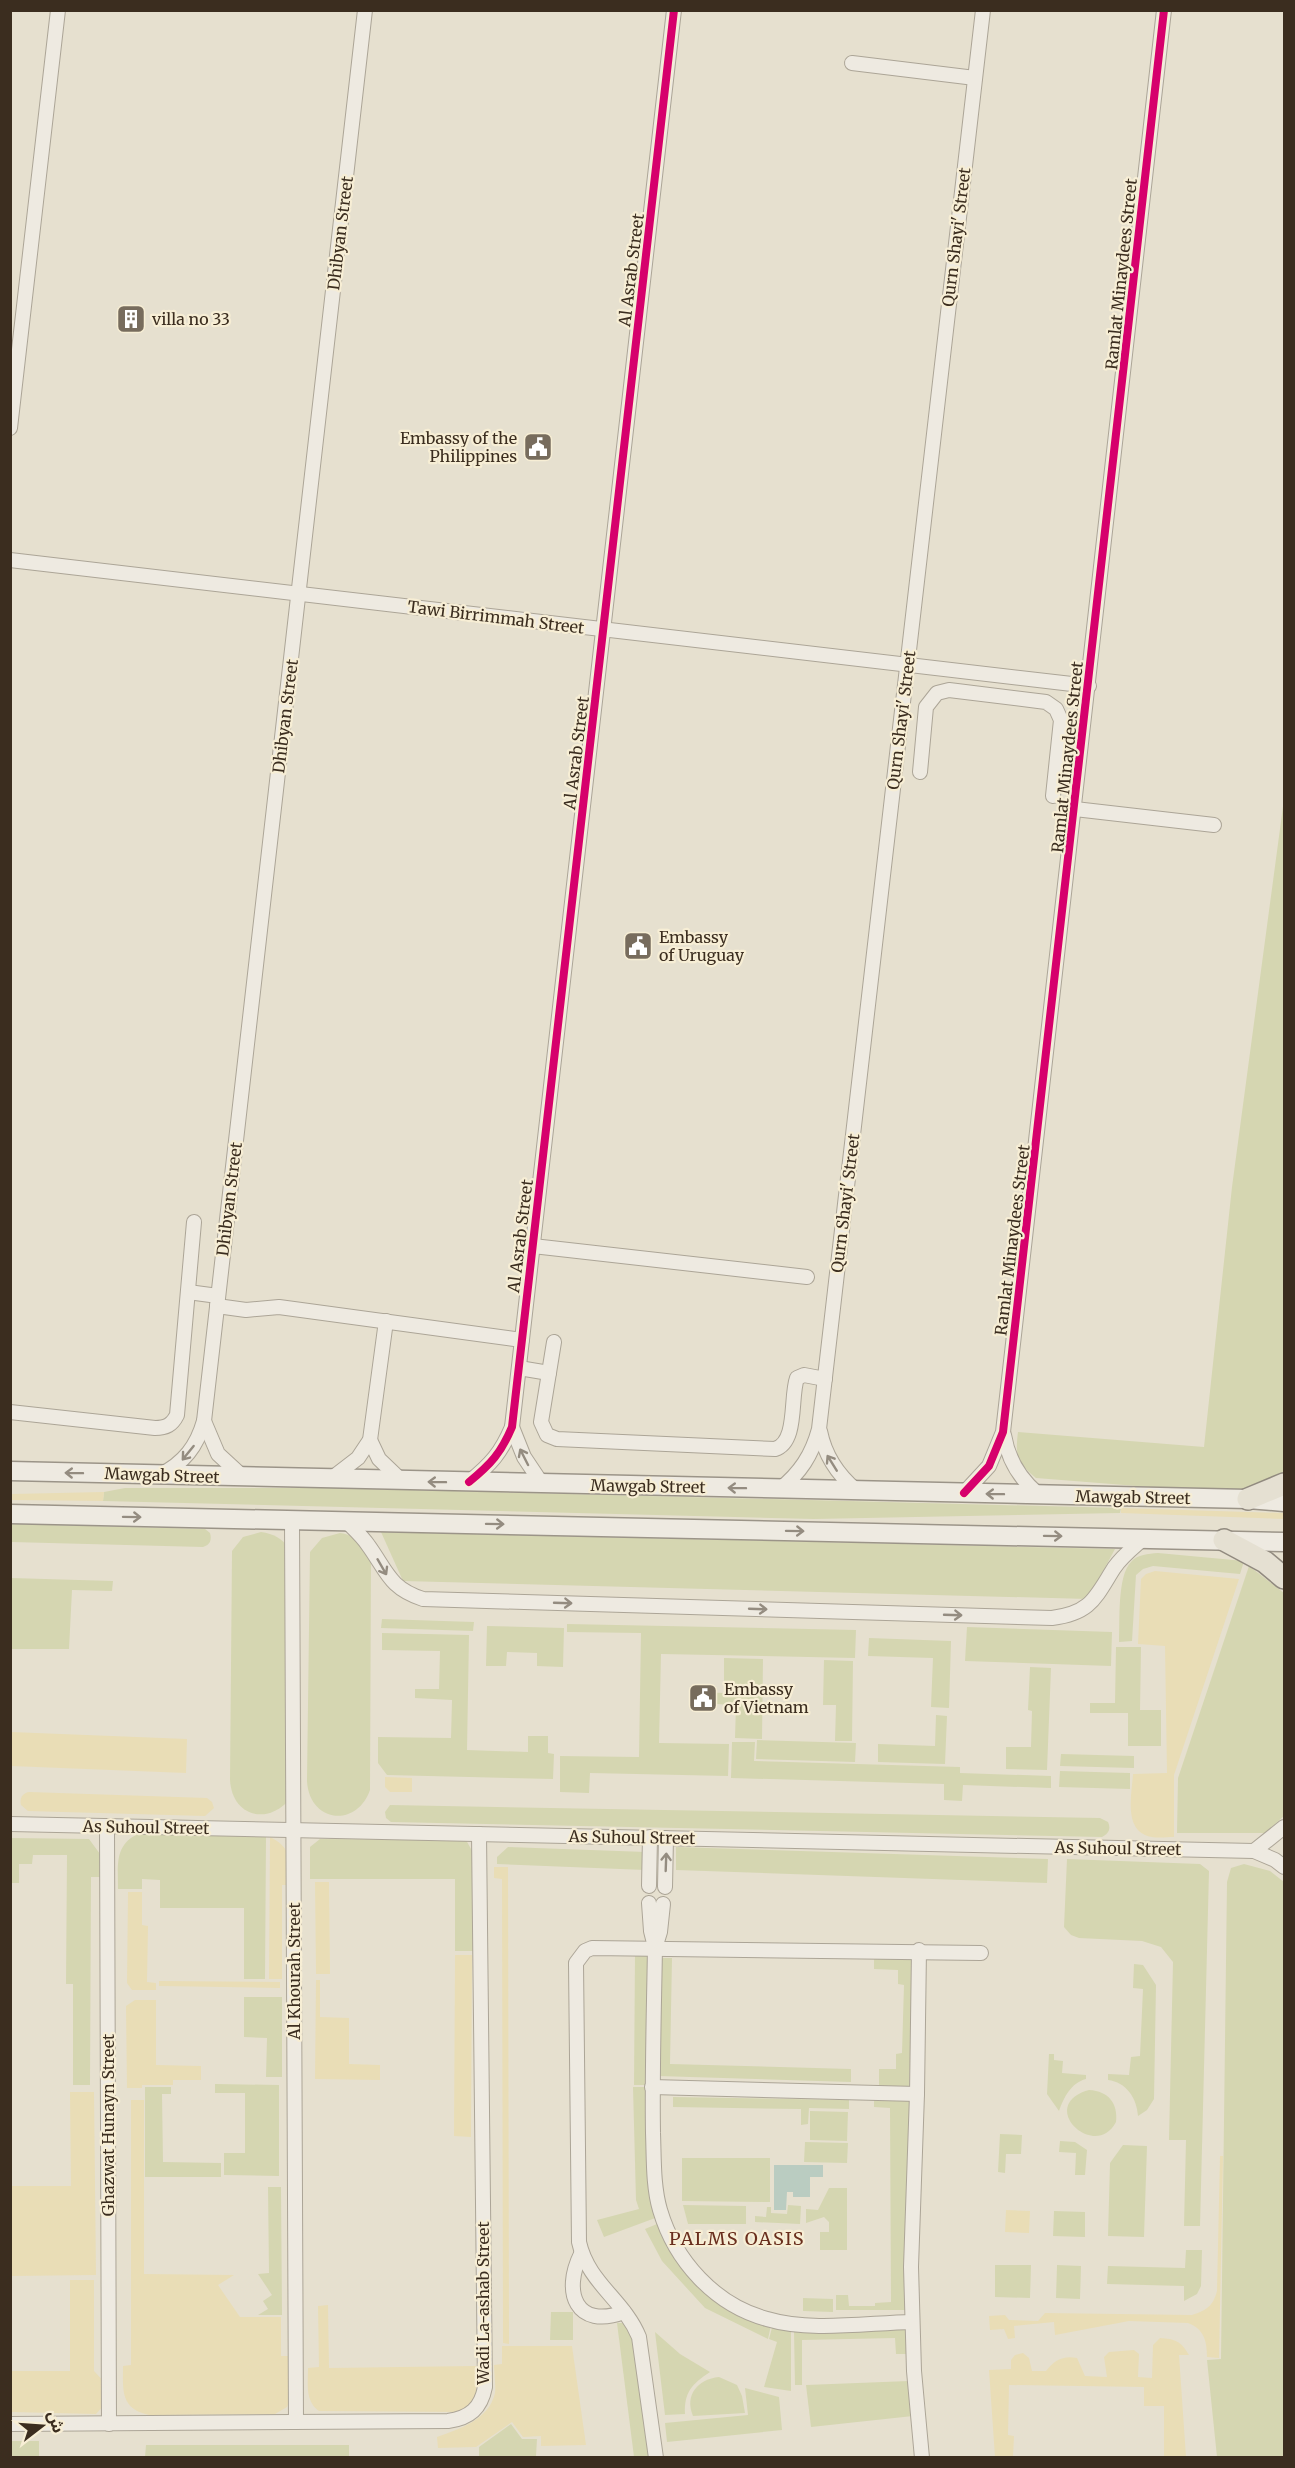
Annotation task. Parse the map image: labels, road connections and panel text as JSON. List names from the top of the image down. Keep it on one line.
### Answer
{"streets":{"main road":["Mawgab Street"],"street":["Dhibyan Street","Qurn Shayi' Street","Al Asrab Street","Ramlat Minaydees Street","Tawi Birrimmah Street","As Suhoul Street","Al Khourah Street","Ghazwat Hunayn Street","Wadi La-ashab Street"]},"crossings":[["Dhibyan Street","Tawi Birrimmah Street"],["Dhibyan Street","Mawgab Street"],["Qurn Shayi' Street","Tawi Birrimmah Street"],["Qurn Shayi' Street","Mawgab Street"],["Al Asrab Street","Tawi Birrimmah Street"],["Al Asrab Street","Mawgab Street"],["Ramlat Minaydees Street","Tawi Birrimmah Street"],["Ramlat Minaydees Street","Mawgab Street"],["As Suhoul Street","Al Khourah Street"],["As Suhoul Street","Ghazwat Hunayn Street"],["As Suhoul Street","Wadi La-ashab Street"],["Al Khourah Street","Wadi La-ashab Street"],["Ghazwat Hunayn Street","Wadi La-ashab Street"]],"districts":["PALMS OASIS"],"places":{"building":["villa no 33"],"public building":["Embassy of the Philippines","Embassy of Uruguay","Embassy of Vietnam"]},"north":"right"}
